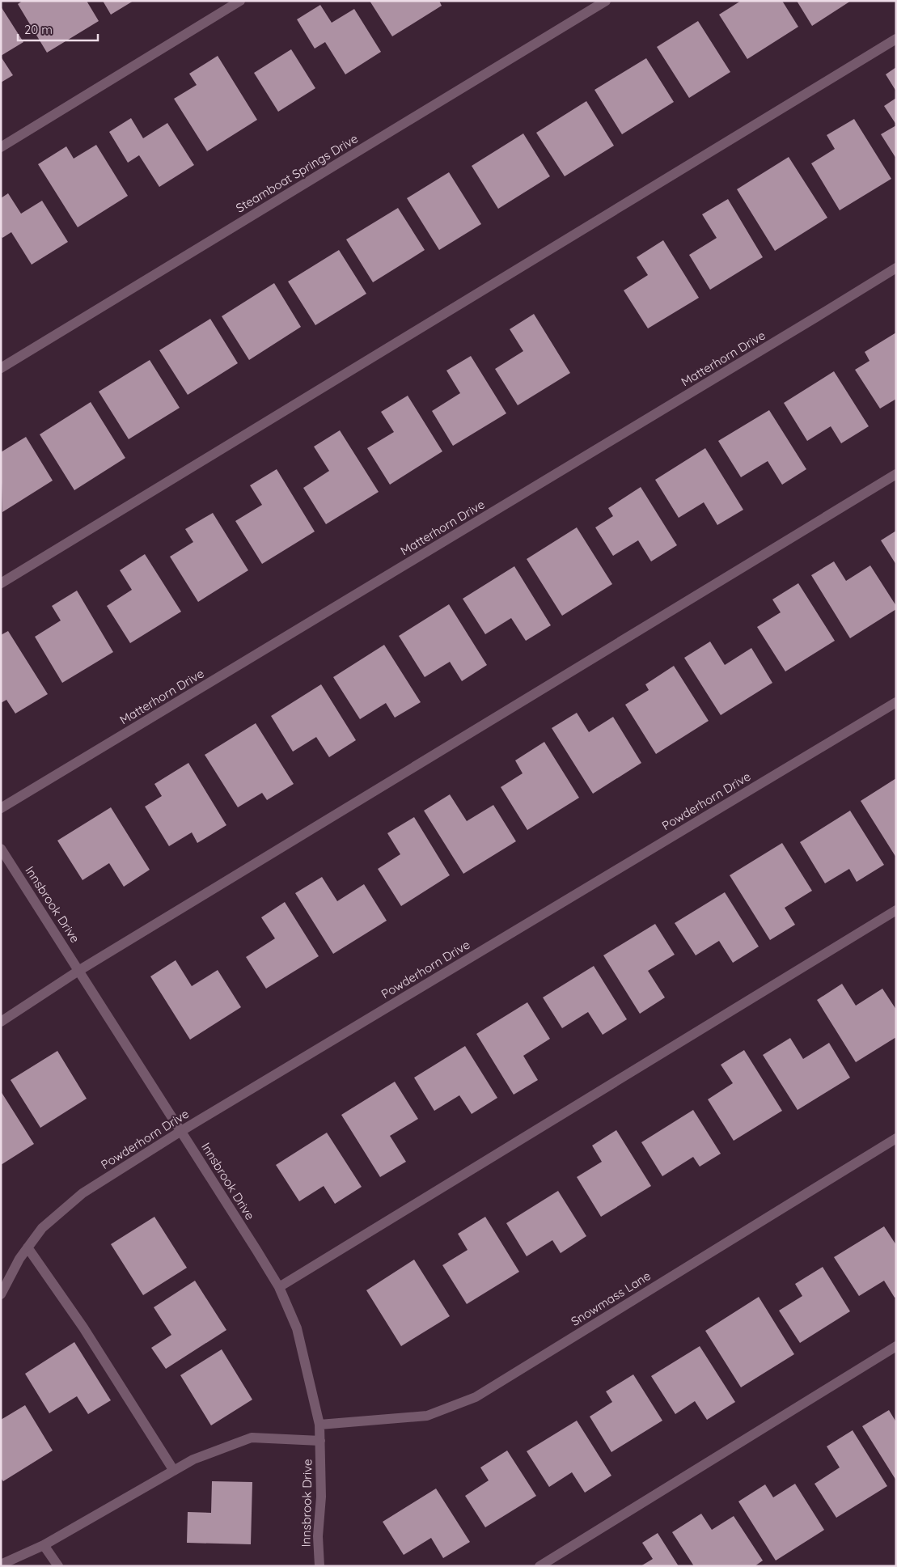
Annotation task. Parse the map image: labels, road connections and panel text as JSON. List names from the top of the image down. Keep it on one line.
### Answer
{"streets":{"street":["Steamboat Springs Drive","Matterhorn Drive","Powderhorn Drive","Innsbrook Drive","Snowmass Lane"]},"crossings":[["Powderhorn Drive","Innsbrook Drive"],["Innsbrook Drive","Snowmass Lane"]],"scale_bar":"20 m"}
